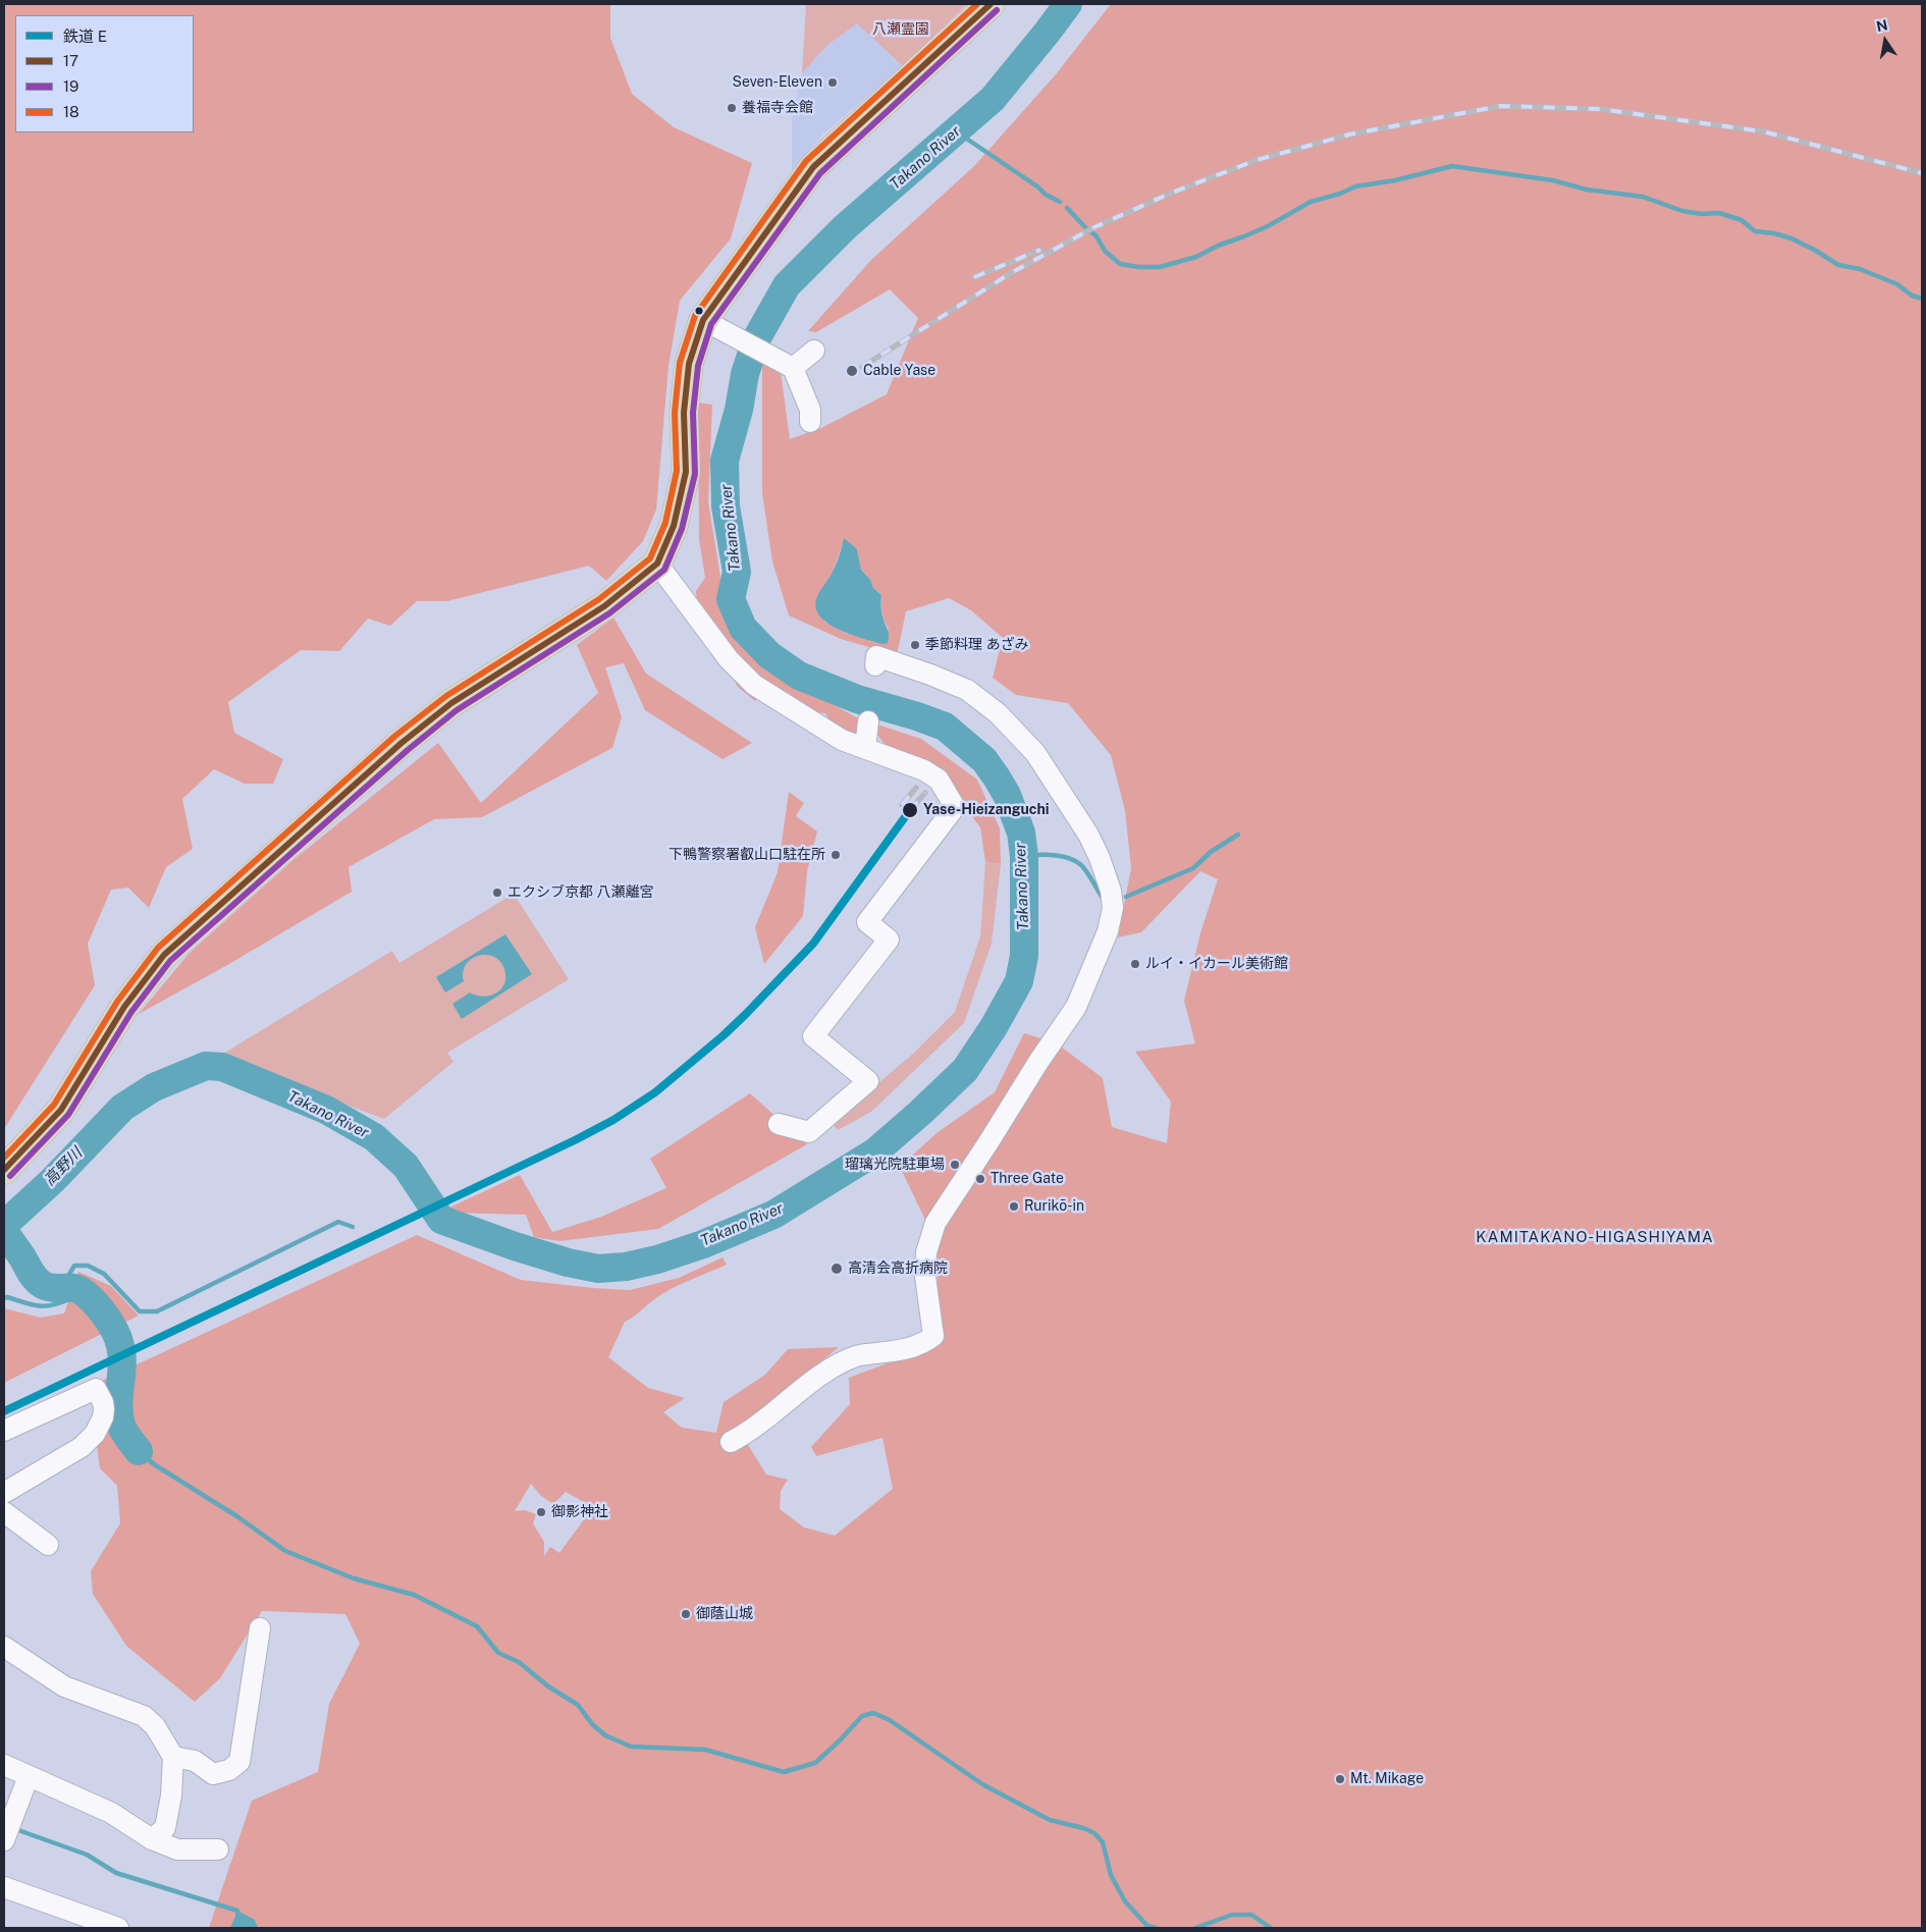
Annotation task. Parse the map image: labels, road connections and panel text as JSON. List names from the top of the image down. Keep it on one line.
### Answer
{"districts":["KAMITAKANO-HIGASHIYAMA"],"water":["Takano River","高野川"],"parks":["八瀬霊園"],"places":["Seven-Eleven","養福寺会館","Cable Yase","季節料理 あざみ","Yase-Hieizanguchi","下鴨警察署叡山口駐在所","エクシブ京都 八瀬離宮","ルイ・イカール美術館","瑠璃光院駐車場","Three Gate","Rurikō-in","高清会高折病院","御影神社","御蔭山城","Mt. Mikage"],"lines":["transit line 17","transit line 18","transit line 19","rail line E"],"legend":["鉄道 E","17","19","18"],"north":"top"}
